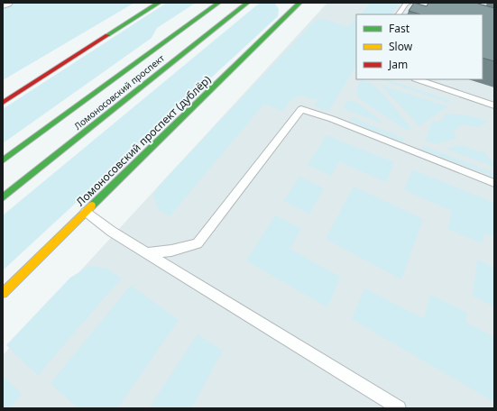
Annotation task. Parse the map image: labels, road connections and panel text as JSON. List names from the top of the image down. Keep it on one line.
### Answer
{"streets":{"main road":["Ломоносовский проспект","Ломоносовский проспект (дублёр)"]},"legend":["Fast","Slow","Jam"]}
